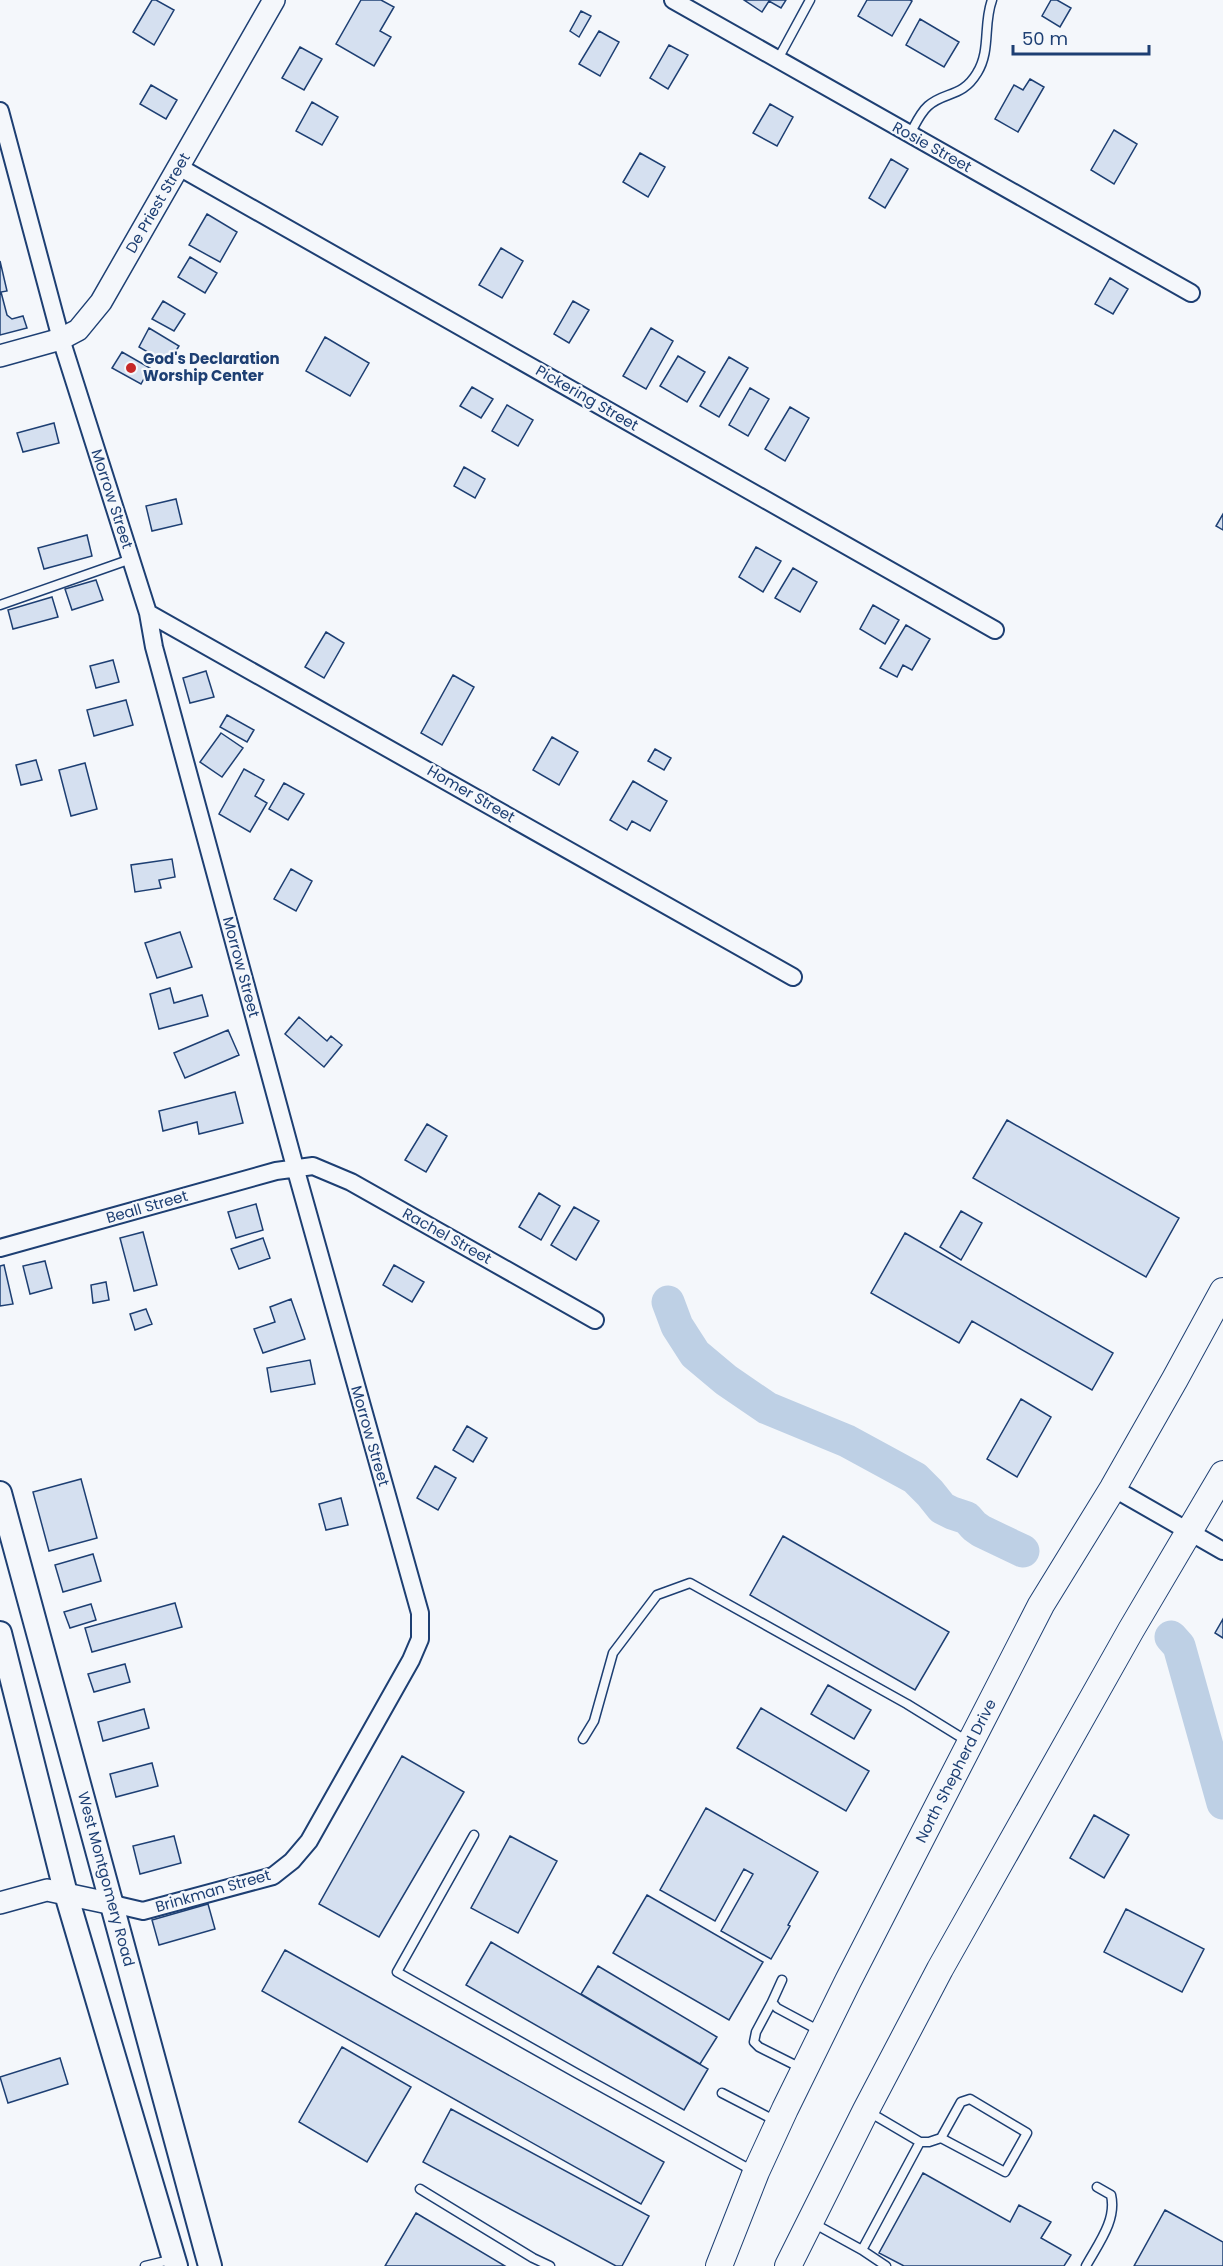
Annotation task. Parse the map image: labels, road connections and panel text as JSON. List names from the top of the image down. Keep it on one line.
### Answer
{"streets":{"main road":["North Shepherd Drive","West Montgomery Road"],"street":["Rosie Street","De Priest Street","Pickering Street","Morrow Street","Homer Street","Beall Street","Rachel Street","Brinkman Street"]},"crossings":[["De Priest Street","Pickering Street"],["De Priest Street","Morrow Street"],["Morrow Street","Homer Street"],["Morrow Street","Beall Street"],["Morrow Street","Rachel Street"],["Morrow Street","Brinkman Street"],["Beall Street","Rachel Street"],["West Montgomery Road","Brinkman Street"]],"places":["God's Declaration Worship Center"],"scale_bar":"50 m"}
